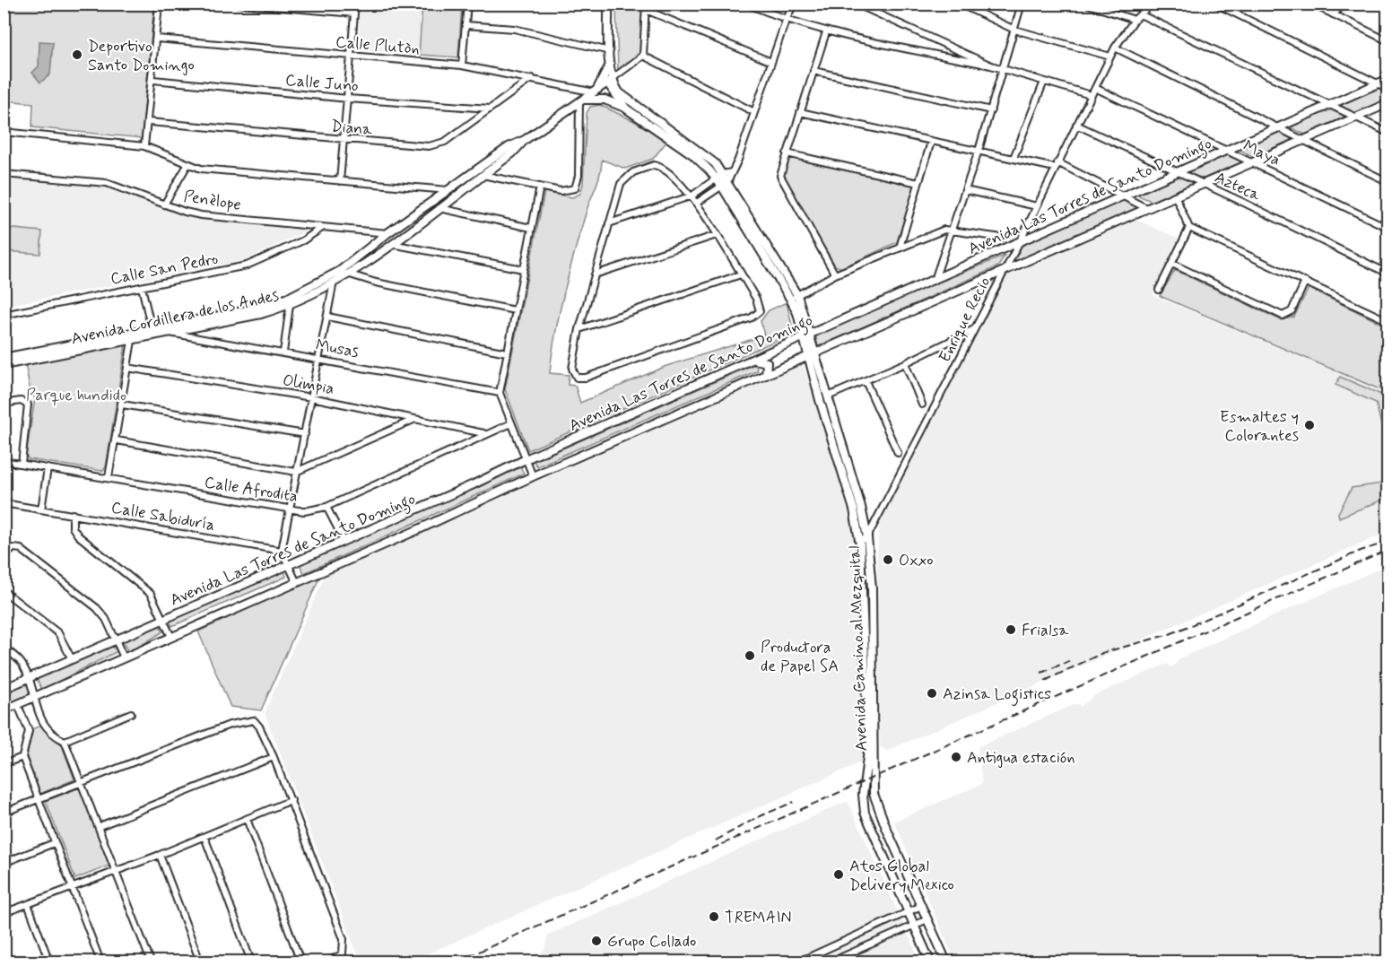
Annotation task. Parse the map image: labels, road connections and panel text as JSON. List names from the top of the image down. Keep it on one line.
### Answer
{"streets":{"street":["Calle Plutòn","Calle Juno","Diana","Maya","Azteca","Avenida Las Torres de Santo Domingo","Penèlope","Calle San Pedro","Avenida Cordillera de los Andes","Enrique Recio","Musas","Olimpia","Calle Afrodita","Calle Sabiduría","Avenida Camino al Mezquital"]},"crossings":[["Calle Plutòn","Diana"],["Calle Plutòn","Avenida Cordillera de los Andes"],["Calle Juno","Diana"],["Maya","Avenida Las Torres de Santo Domingo"],["Maya","Enrique Recio"],["Azteca","Avenida Las Torres de Santo Domingo"],["Azteca","Enrique Recio"],["Avenida Las Torres de Santo Domingo","Enrique Recio"],["Avenida Las Torres de Santo Domingo","Avenida Camino al Mezquital"],["Penèlope","Calle San Pedro"],["Penèlope","Avenida Cordillera de los Andes"],["Avenida Cordillera de los Andes","Musas"],["Avenida Cordillera de los Andes","Avenida Camino al Mezquital"],["Enrique Recio","Avenida Camino al Mezquital"],["Olimpia","Calle Afrodita"]],"parks":["Parque hundido"],"places":["Deportivo Santo Domingo","Esmaltes y Colorantes","Oxxo","Frialsa","Productora de Papel SA","Azinsa Logistics","Antigua estación","Atos Global Delivery Mexico","TREMAIN","Grupo Collado"]}
